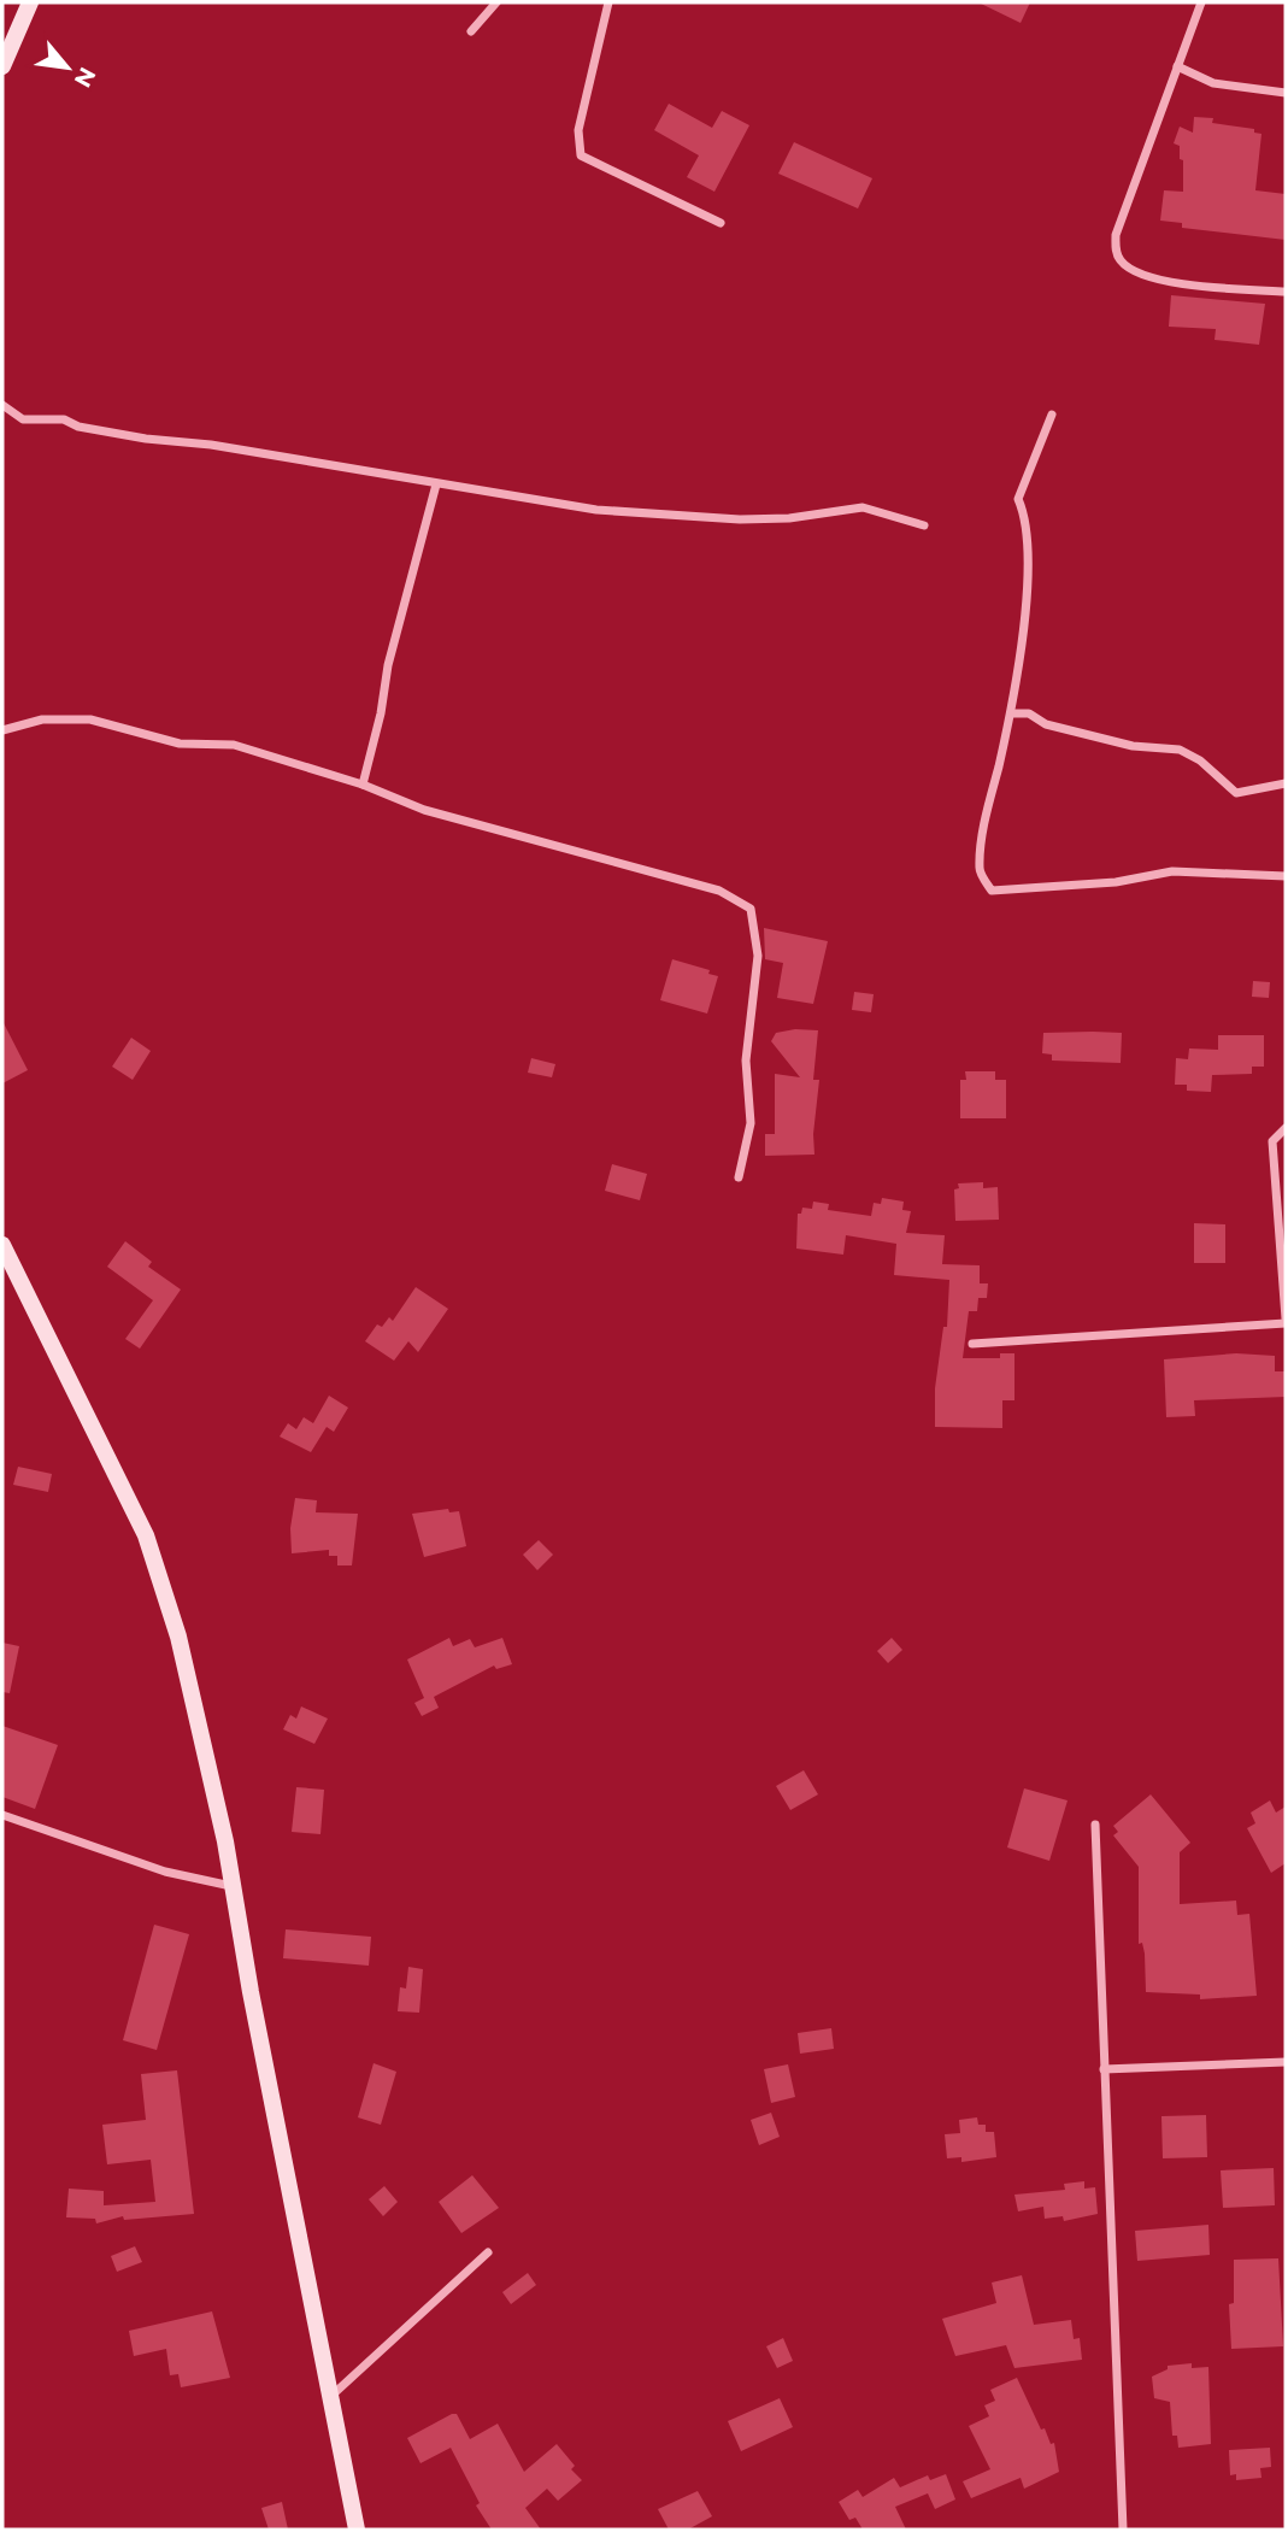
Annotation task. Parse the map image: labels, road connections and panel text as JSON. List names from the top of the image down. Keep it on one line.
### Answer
{"north":"bottom right"}
